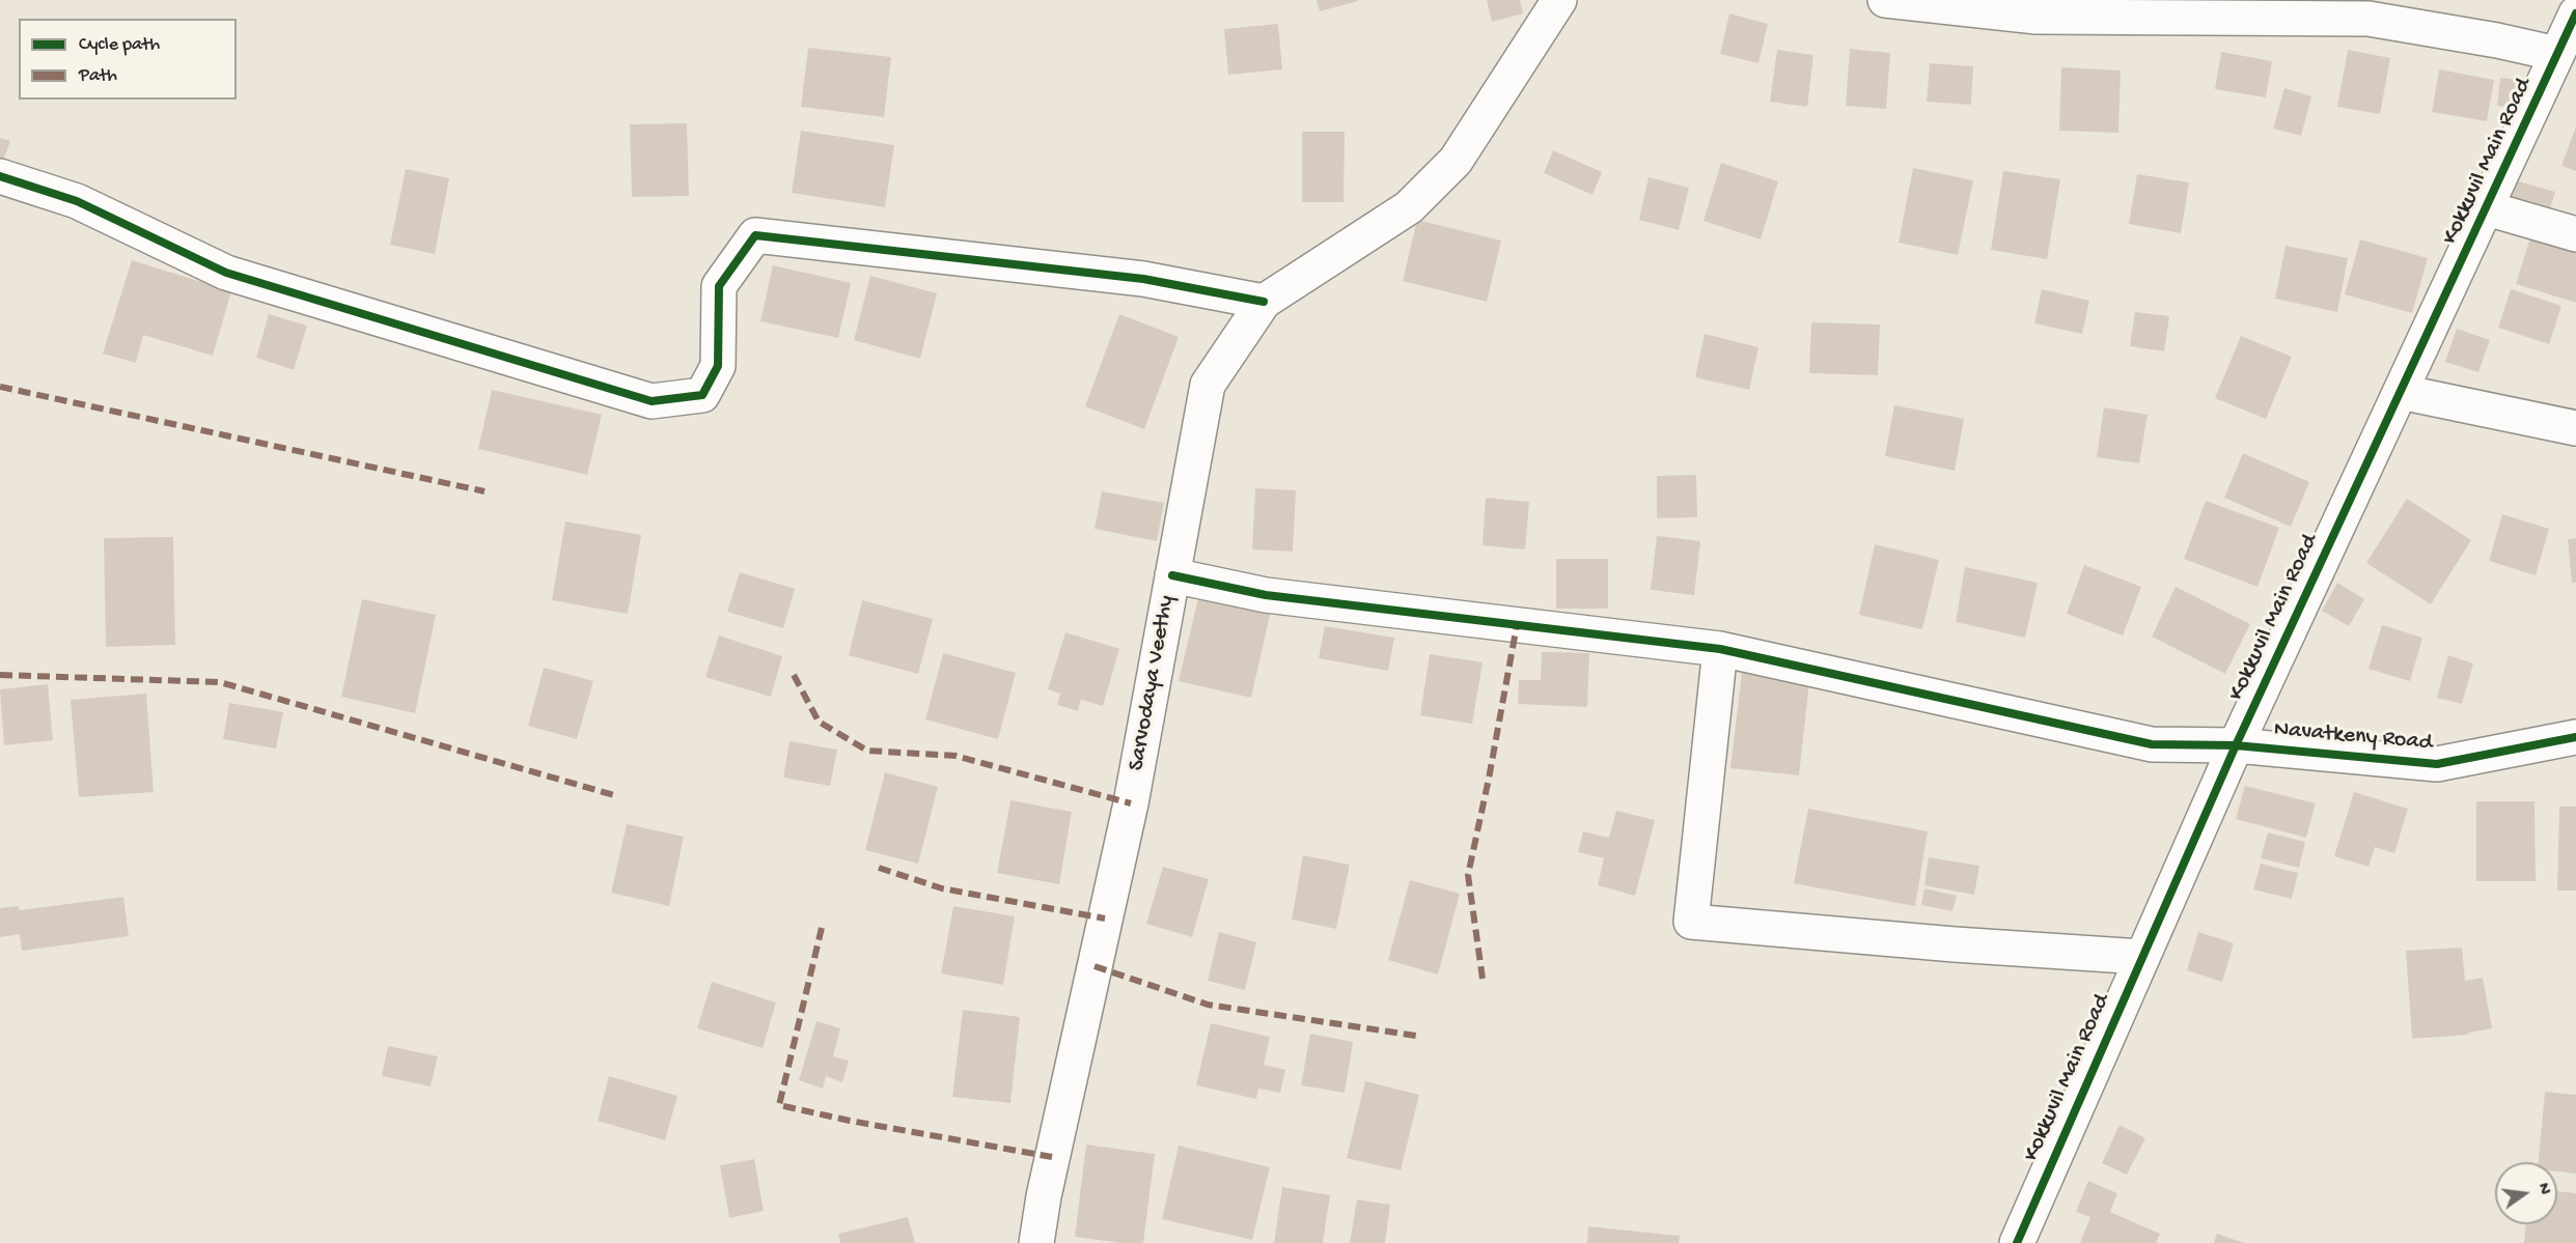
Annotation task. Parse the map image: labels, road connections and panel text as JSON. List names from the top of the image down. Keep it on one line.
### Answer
{"streets":{"street":["Kokkuvil Main Road","Sarvodaya Veethy","Navatkeny Road"]},"crossings":[["Kokkuvil Main Road","Navatkeny Road"],["Sarvodaya Veethy","Navatkeny Road"]],"legend":["Cycle path","Path"],"north":"right"}
